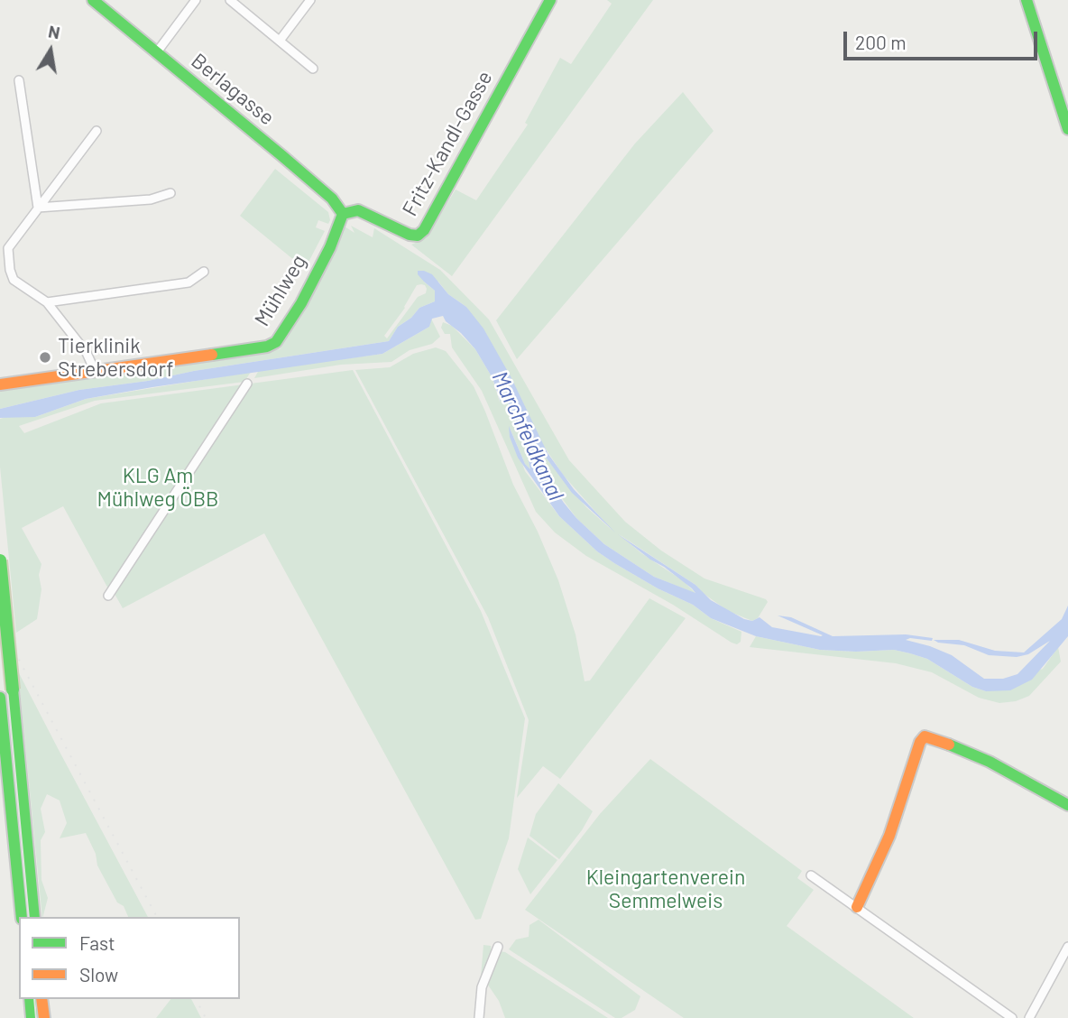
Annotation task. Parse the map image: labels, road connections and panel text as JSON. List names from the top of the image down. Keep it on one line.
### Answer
{"streets":{"street":["Berlagasse","Fritz-Kandl-Gasse","Mühlweg"]},"crossings":[["Berlagasse","Fritz-Kandl-Gasse"],["Berlagasse","Mühlweg"],["Fritz-Kandl-Gasse","Mühlweg"]],"water":["Marchfeldkanal"],"parks":["KLG Am Mühlweg ÖBB","Kleingartenverein Semmelweis"],"places":["Tierklinik Strebersdorf"],"legend":["Fast","Slow"],"scale_bar":"200 m","north":"top"}
